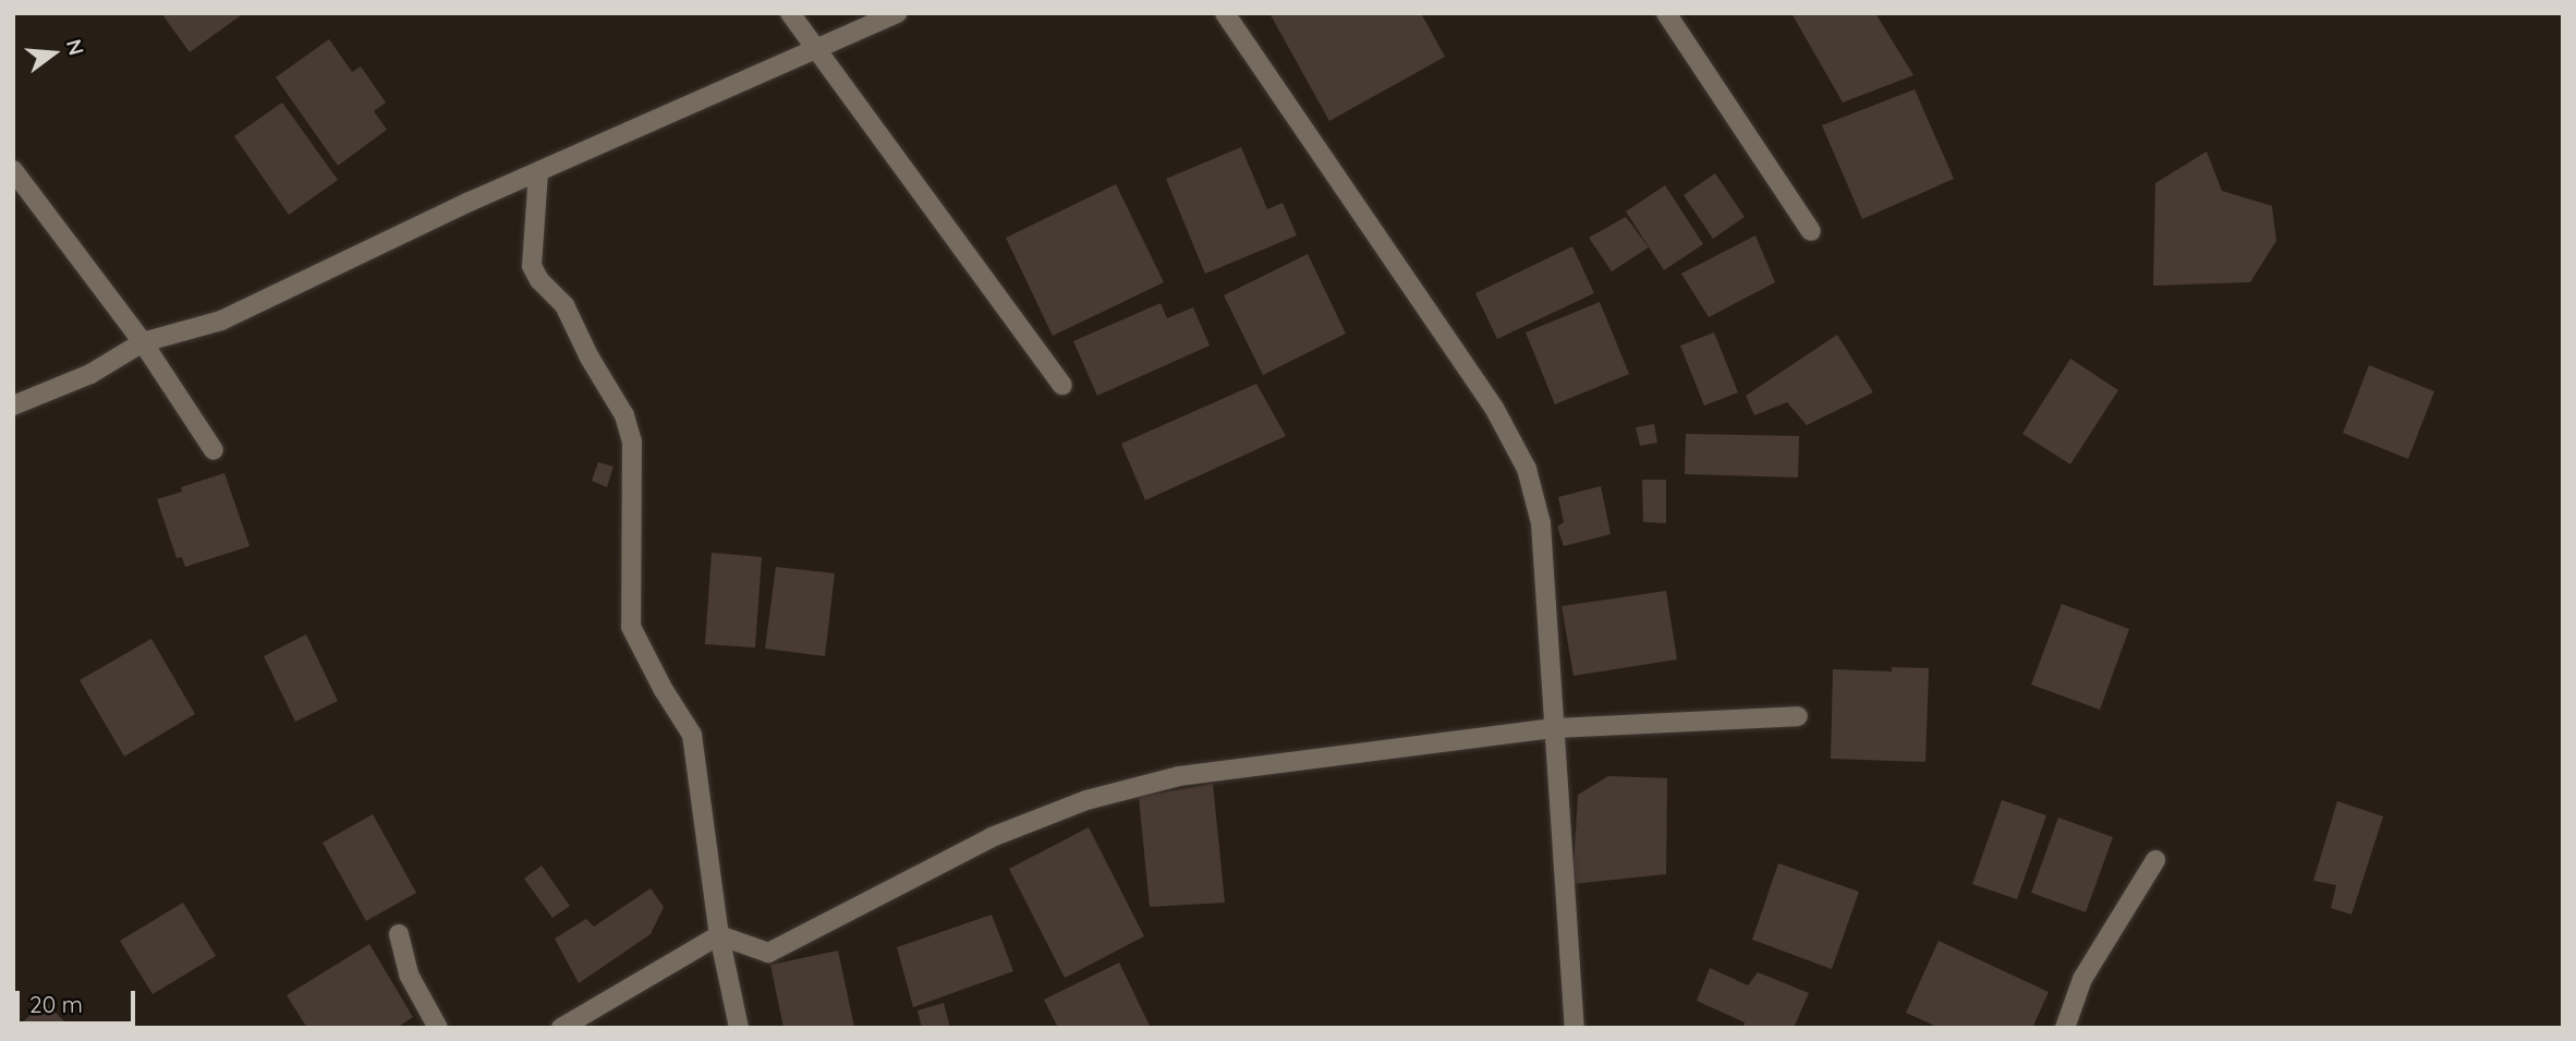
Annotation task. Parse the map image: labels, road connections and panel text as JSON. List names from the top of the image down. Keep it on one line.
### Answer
{"scale_bar":"20 m","north":"right"}
